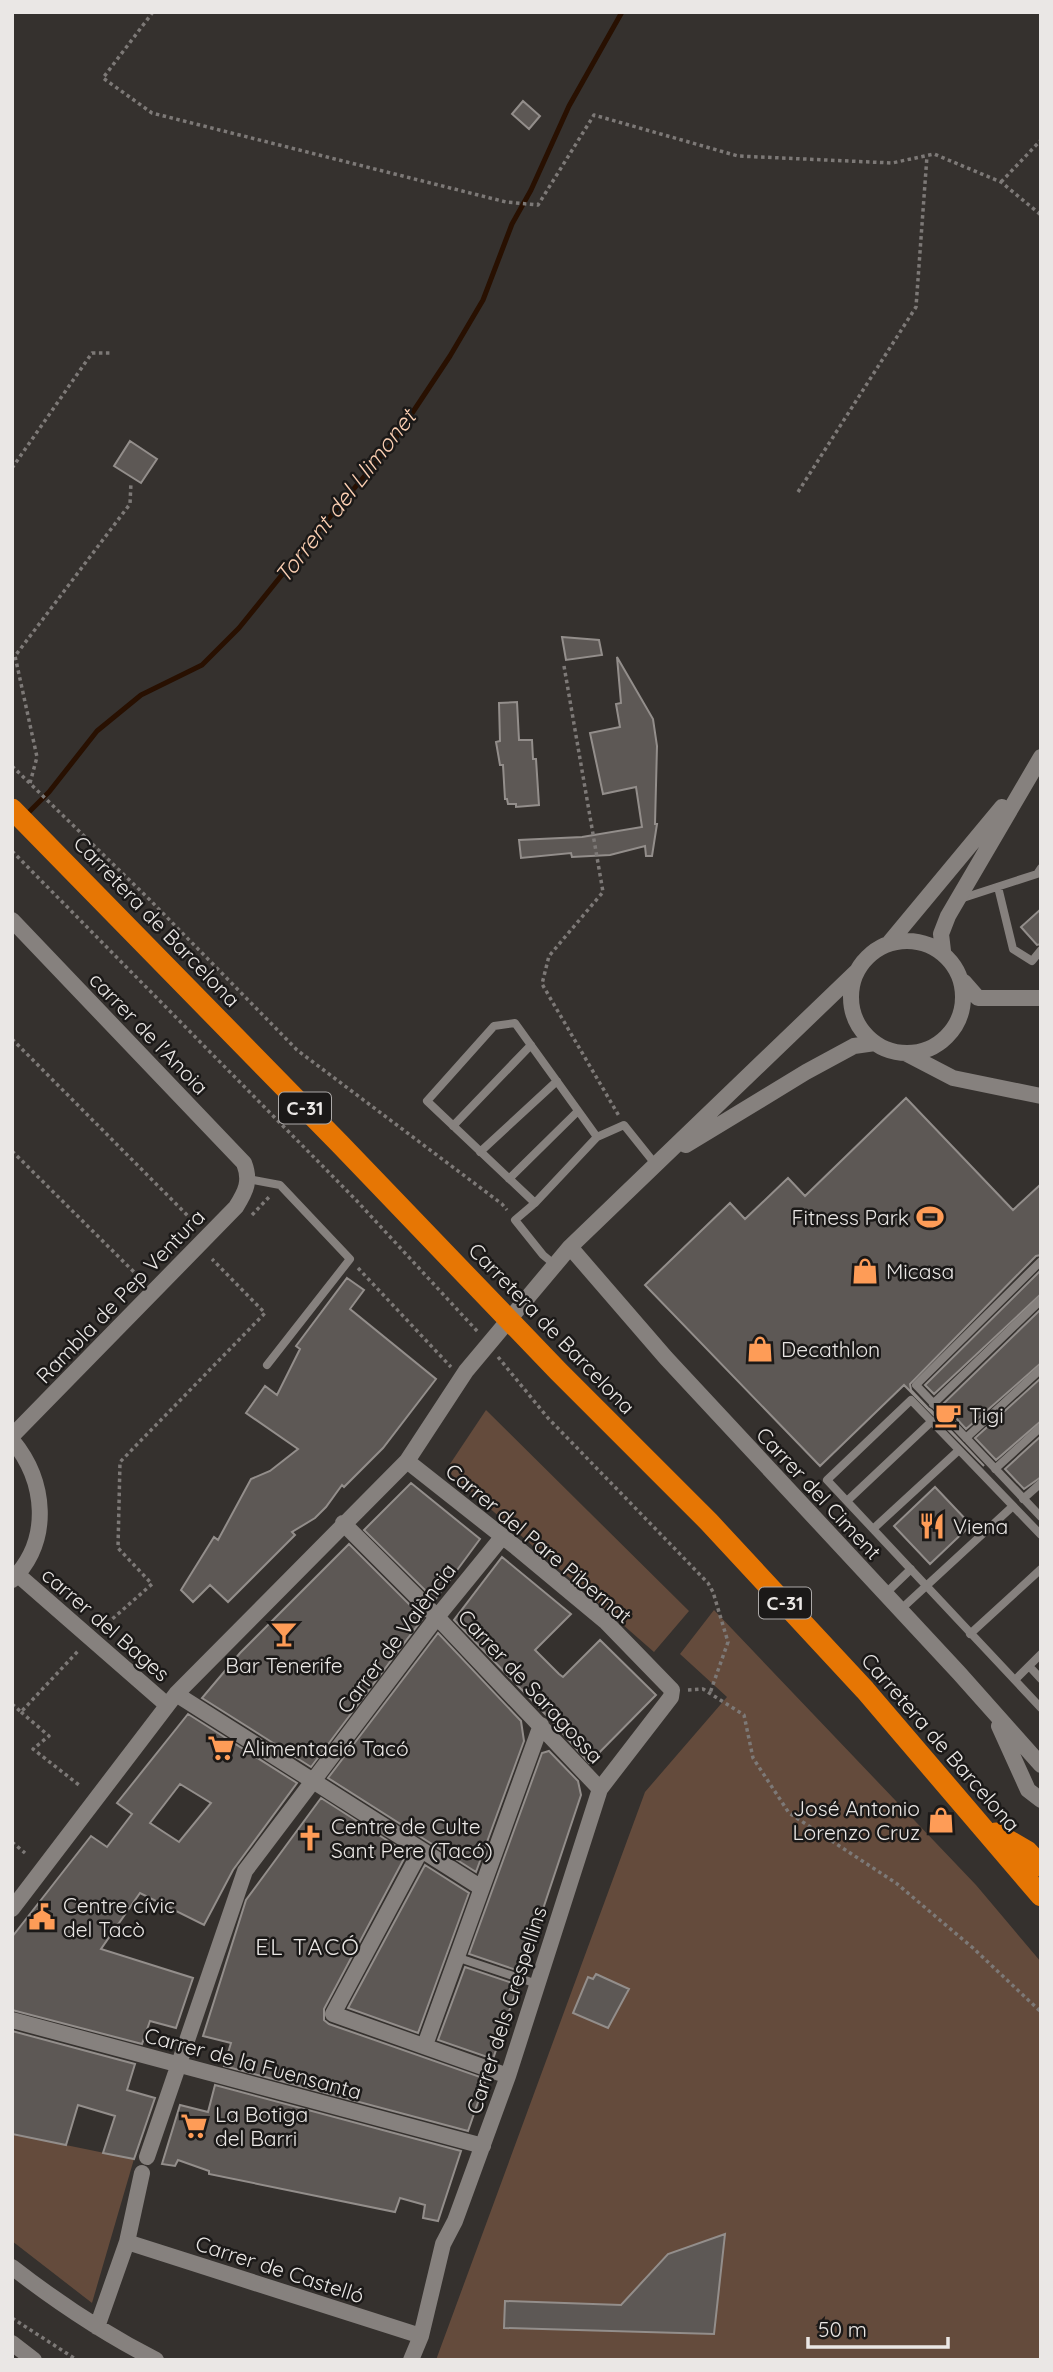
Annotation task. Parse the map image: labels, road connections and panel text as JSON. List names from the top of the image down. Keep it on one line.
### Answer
{"streets":{"highway":["Carretera de Barcelona","C-31"],"street":["carrer de l'Anoia","Rambla de Pep Ventura","Carrer del Ciment","Carrer del Pare Pibernat","carrer del Bages","Carrer de València","Carrer de Saragossa","Carrer dels Crespellins","Carrer de la Fuensanta","Carrer de Castelló"]},"crossings":[["carrer de l'Anoia","Rambla de Pep Ventura"],["Carrer del Pare Pibernat","Carrer de València"],["Carrer del Pare Pibernat","Carrer dels Crespellins"],["carrer del Bages","Carrer de València"],["Carrer de València","Carrer de Saragossa"],["Carrer de València","Carrer de la Fuensanta"],["Carrer de Saragossa","Carrer dels Crespellins"],["Carrer dels Crespellins","Carrer de la Fuensanta"],["Carrer dels Crespellins","Carrer de Castelló"]],"districts":["EL TACÓ"],"water":["Torrent del Llimonet"],"places":{"sports":["Fitness Park"],"shop":["Micasa","Decathlon","José Antonio Lorenzo Cruz"],"cafe":["Tigi"],"restaurant":["Viena"],"bar":["Bar Tenerife"],"supermarket":["Alimentació Tacó","La Botiga del Barri"],"church":["Centre de Culte Sant Pere (Tacó)"],"public building":["Centre cívic del Tacò"]},"scale_bar":"50 m"}
